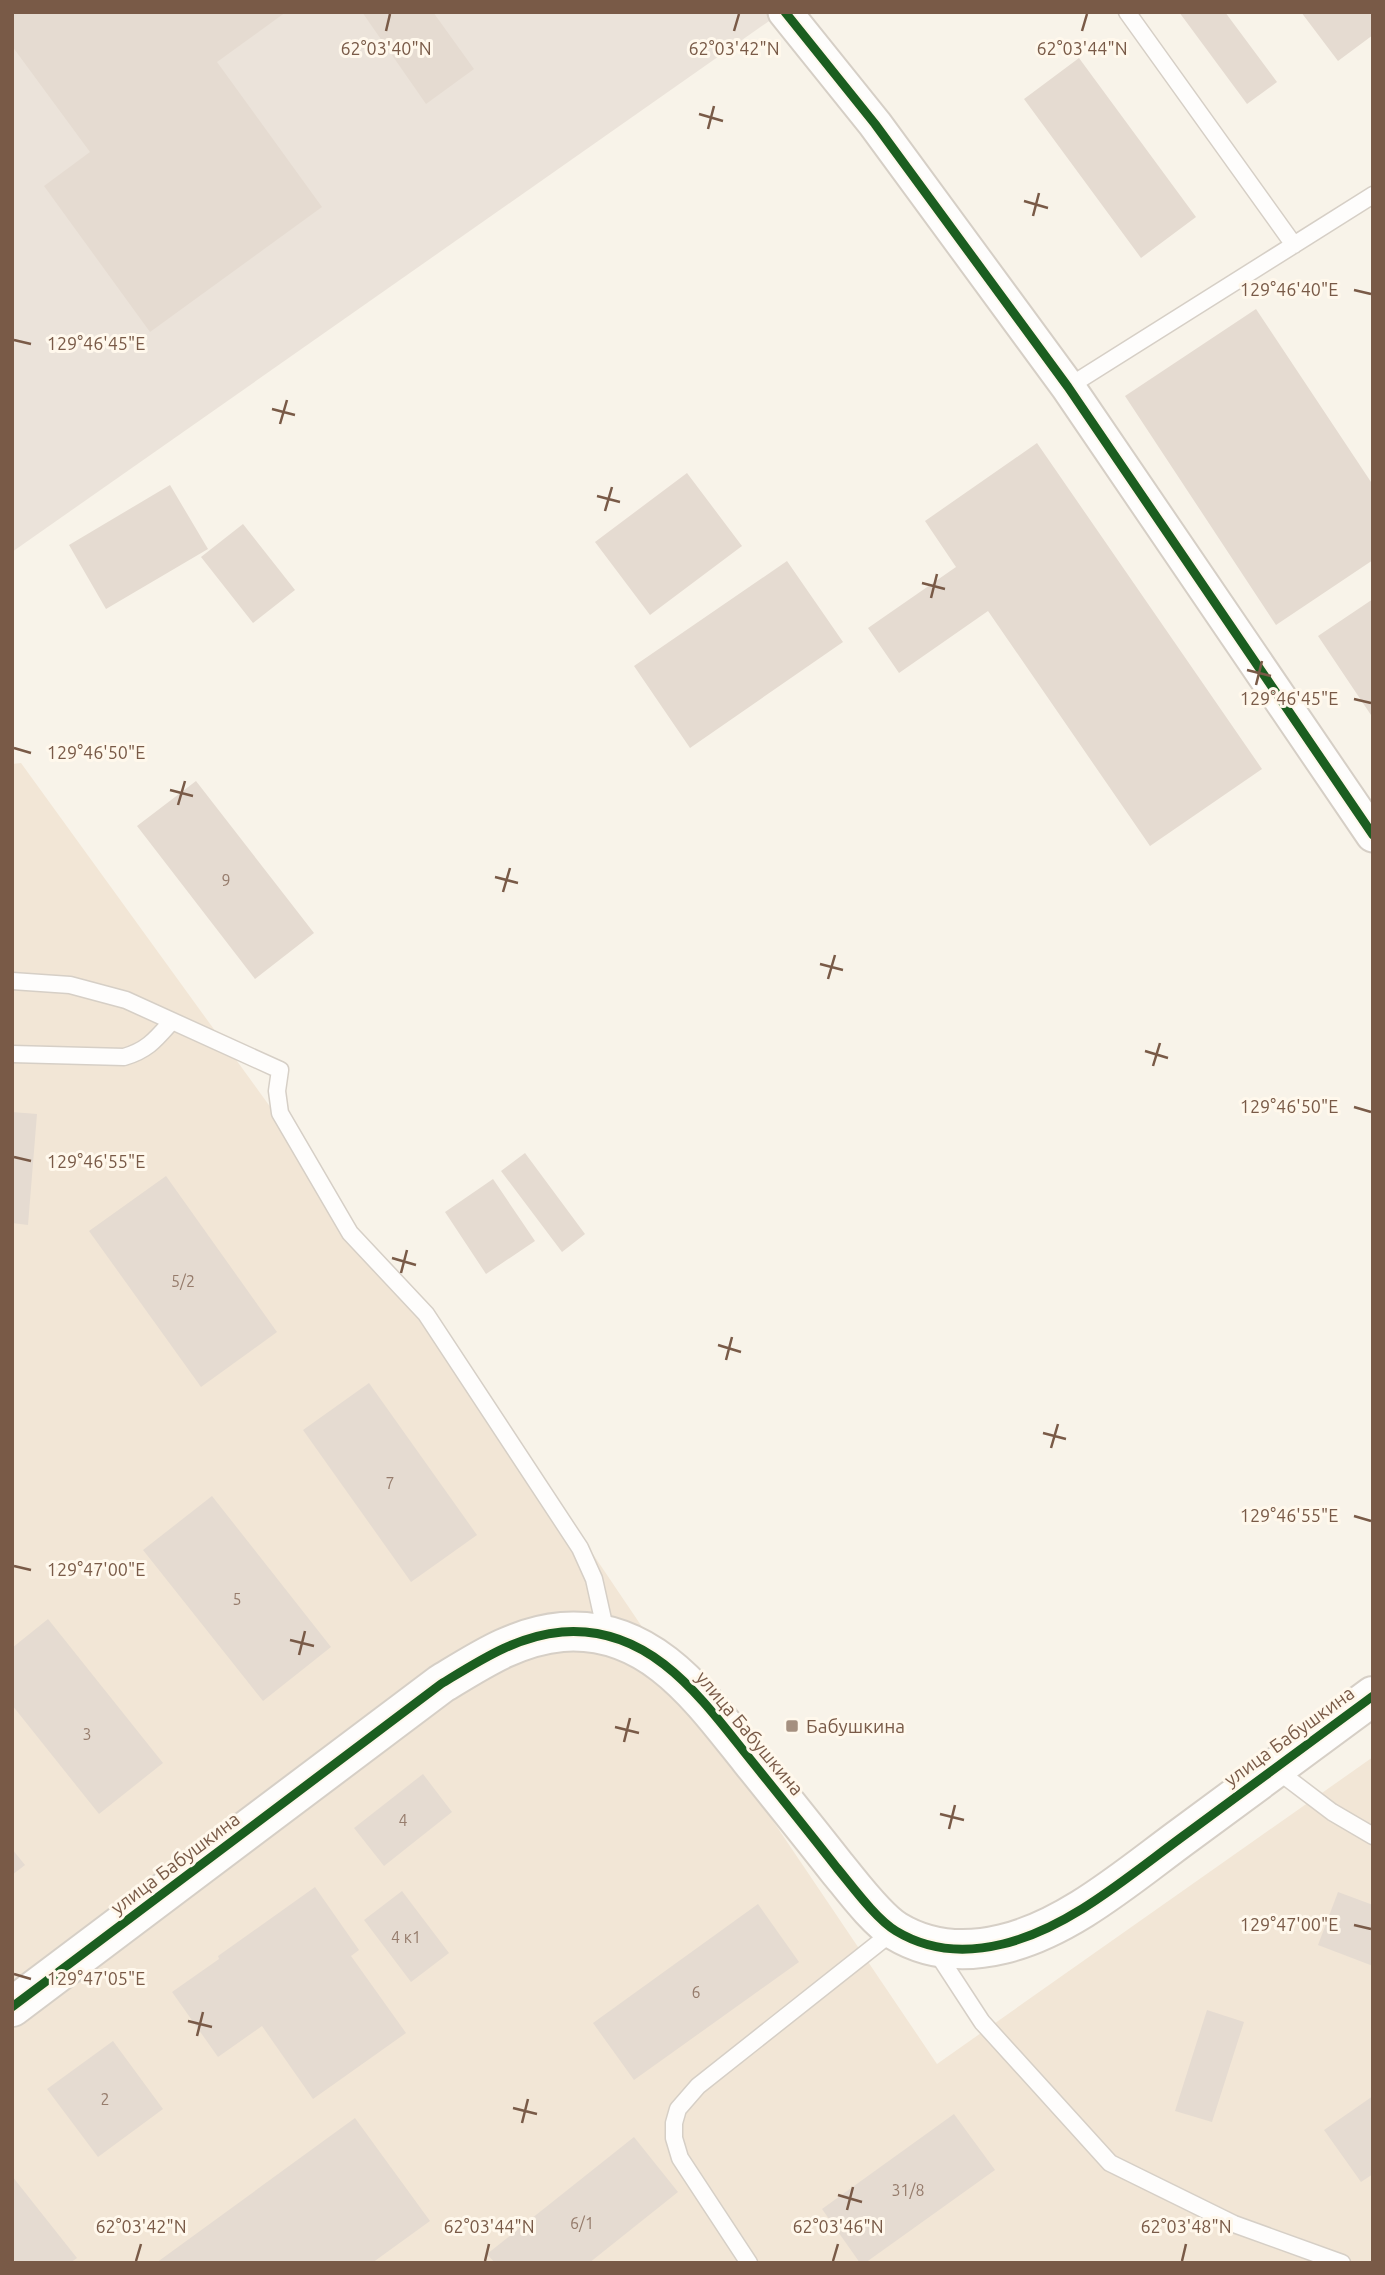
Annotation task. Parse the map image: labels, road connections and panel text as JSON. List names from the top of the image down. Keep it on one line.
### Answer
{"streets":{"street":["улица Бабушкина"]},"places":{"transit":["Бабушкина"]},"house_numbers":["9","5/2","7","5","3","4","4 к1","6","2","31/8","6/1"],"coordinates":["62°03'40\"N","62°03'42\"N","62°03'44\"N","129°46'40\"E","129°46'45\"E","129°46'50\"E","129°46'55\"E","129°47'00\"E","129°47'05\"E","62°03'46\"N","62°03'48\"N"]}
